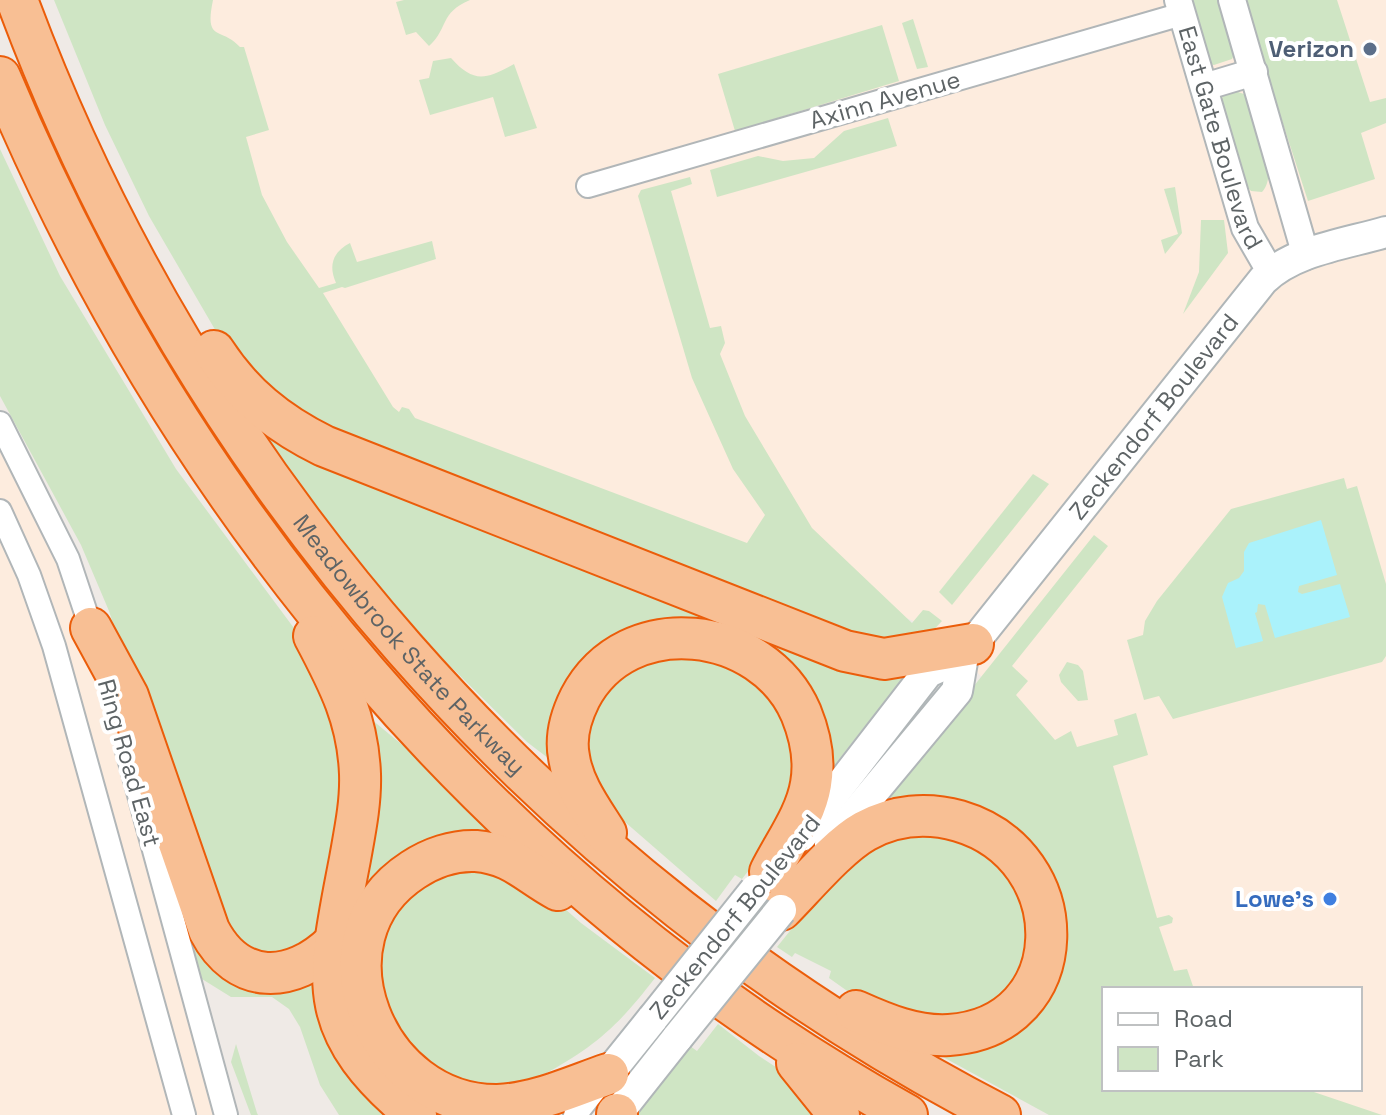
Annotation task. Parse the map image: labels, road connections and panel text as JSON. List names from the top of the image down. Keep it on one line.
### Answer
{"streets":{"highway":["Meadowbrook State Parkway"],"main road":["Zeckendorf Boulevard"],"street":["Axinn Avenue","East Gate Boulevard","Ring Road East"]},"crossings":[["Axinn Avenue","East Gate Boulevard"],["East Gate Boulevard","Zeckendorf Boulevard"]],"places":["Verizon","Lowe's"],"legend":["Road","Park"]}
